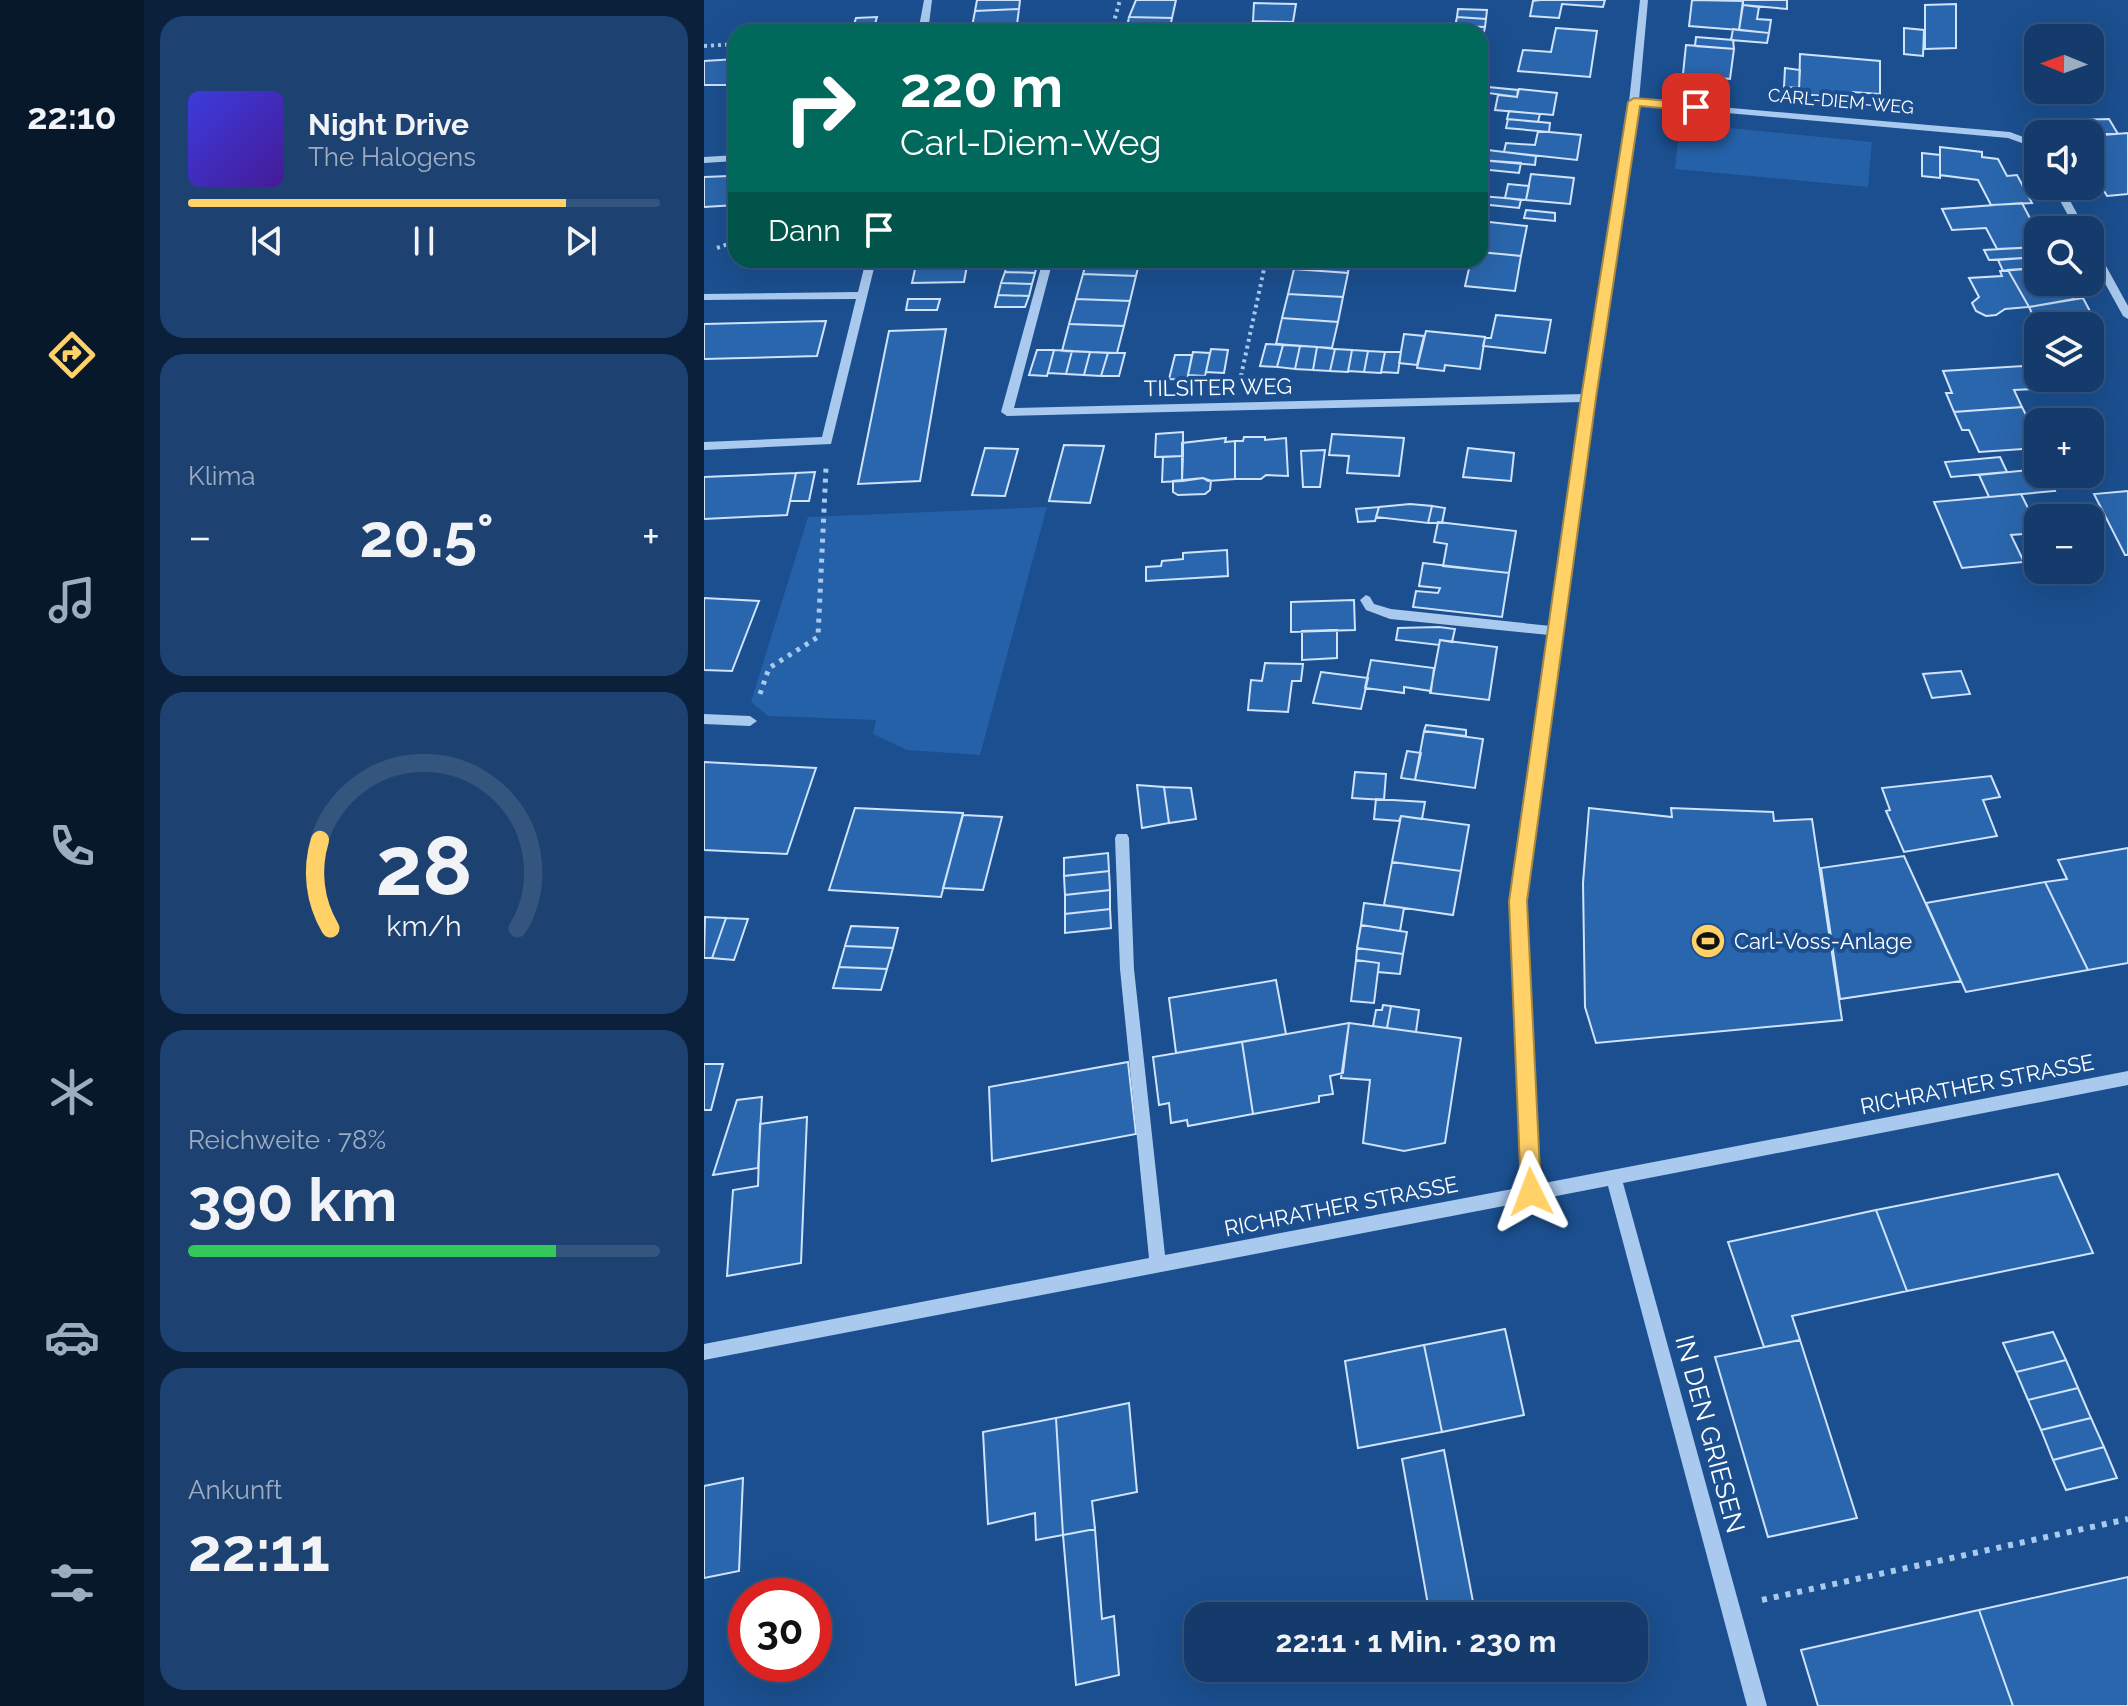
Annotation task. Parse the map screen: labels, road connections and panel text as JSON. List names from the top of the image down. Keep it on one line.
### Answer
{"streets":{"street":["CARL-DIEM-WEG","TILSITER WEG","RICHRATHER STRASSE","IN DEN GRIESEN"]},"crossings":[["RICHRATHER STRASSE","IN DEN GRIESEN"]],"places":{"sports":["Carl-Voss-Anlage"]},"north":"left","page":{"tabs":"22:10","map_buttons":["+","−"],"turn":["220 m","Carl-Diem-Weg"],"song":["Night Drive","The Halogens"],"then":"Dann","tile":["Klima",["Reichweite · 78%","390 km"],["Ankunft","22:11"]],"heat":["−","20.5°","+"],"limit":"30","trip":"22:11 · 1 Min. · 230 m","gauge":["28","km/h"]}}
